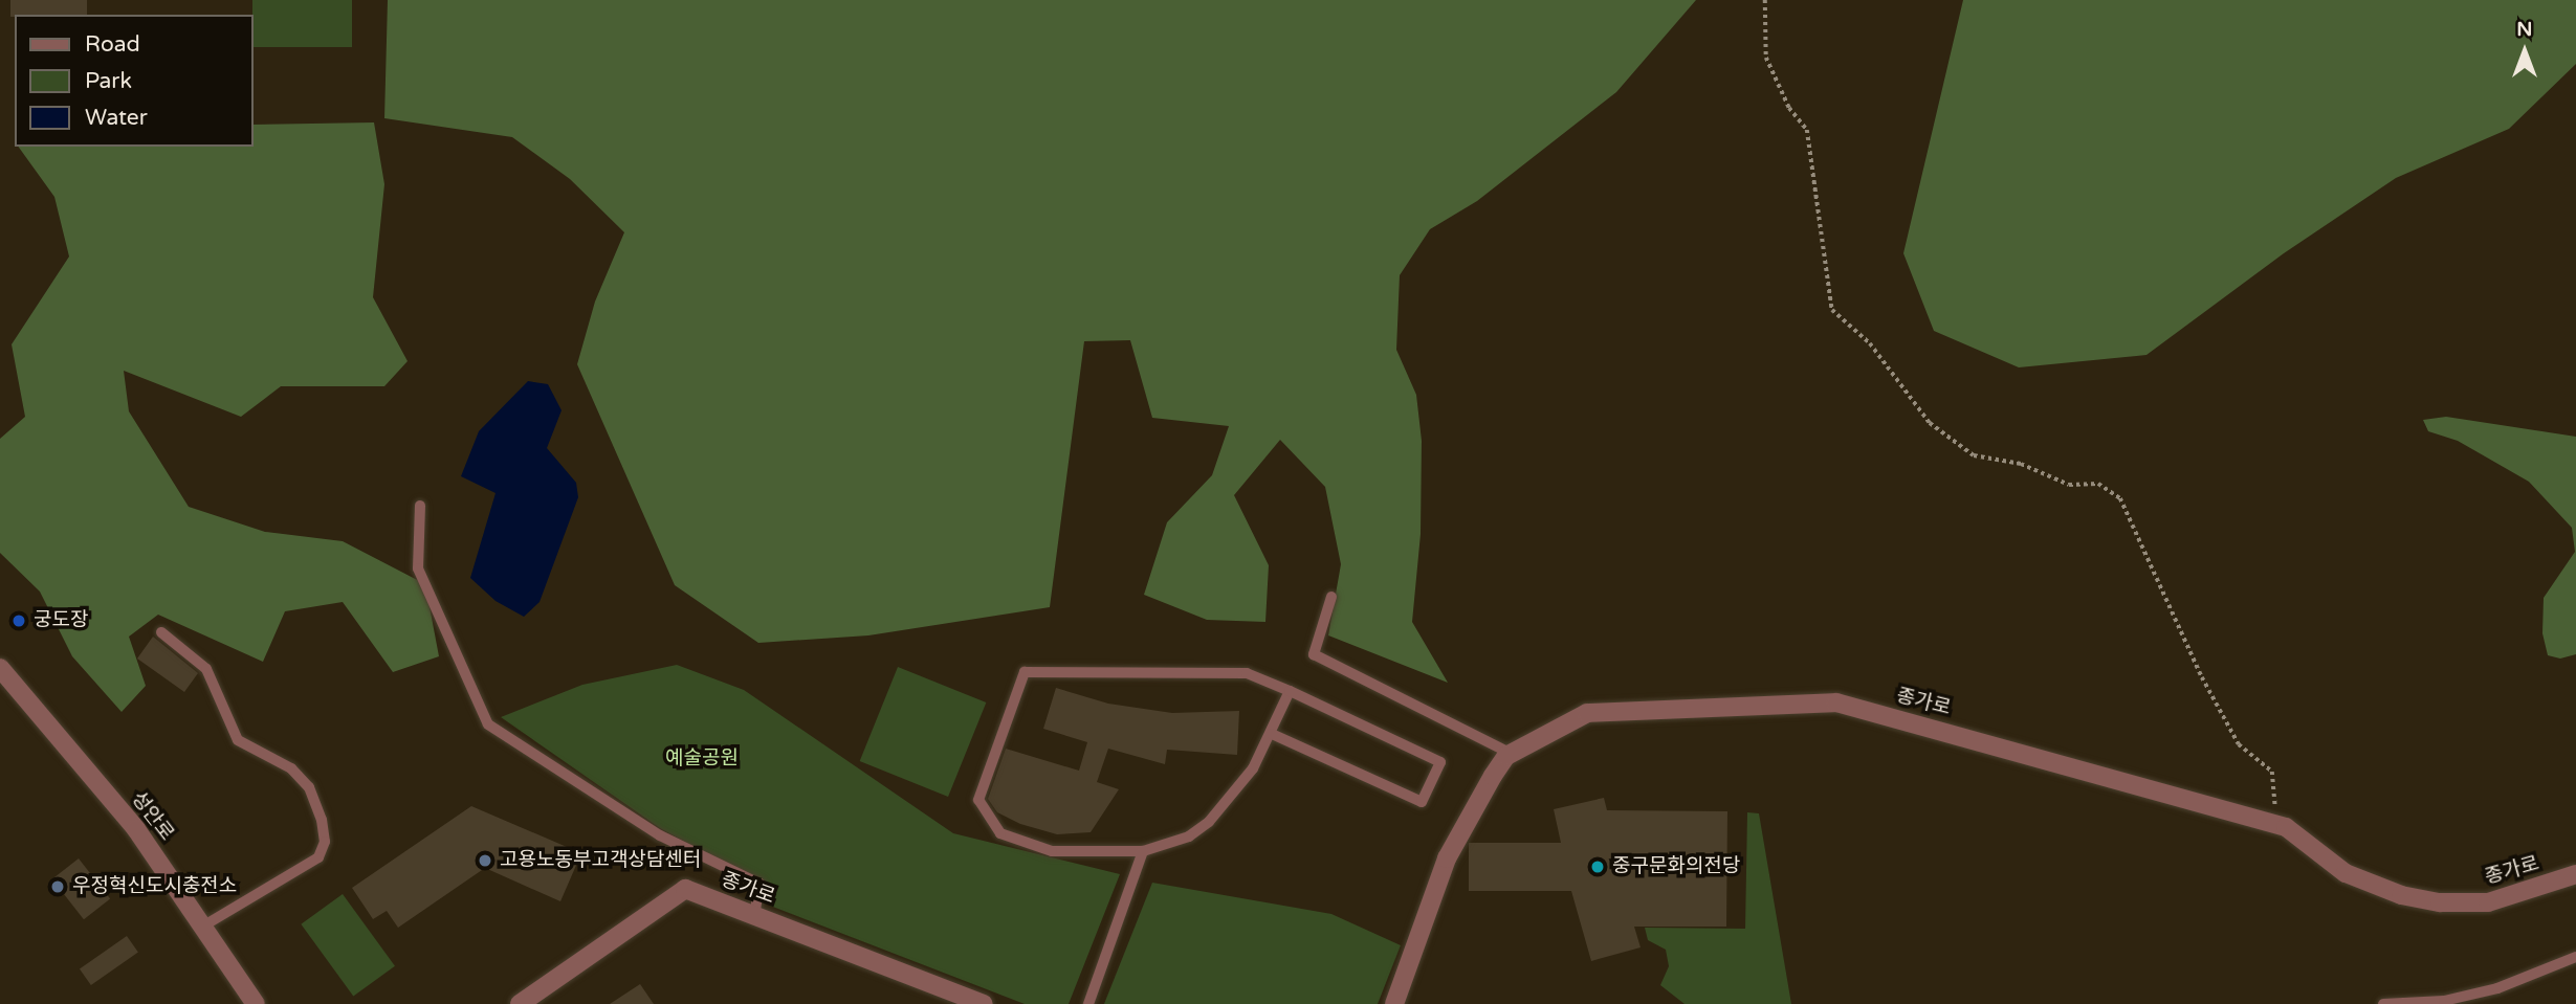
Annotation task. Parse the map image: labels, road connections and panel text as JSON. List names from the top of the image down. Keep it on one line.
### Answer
{"streets":{"street":["종가로","성안로"]},"parks":["예술공원"],"places":["궁도장","고용노동부고객상담센터","중구문화의전당","우정혁신도시충전소"],"legend":["Road","Park","Water"],"north":"top"}
